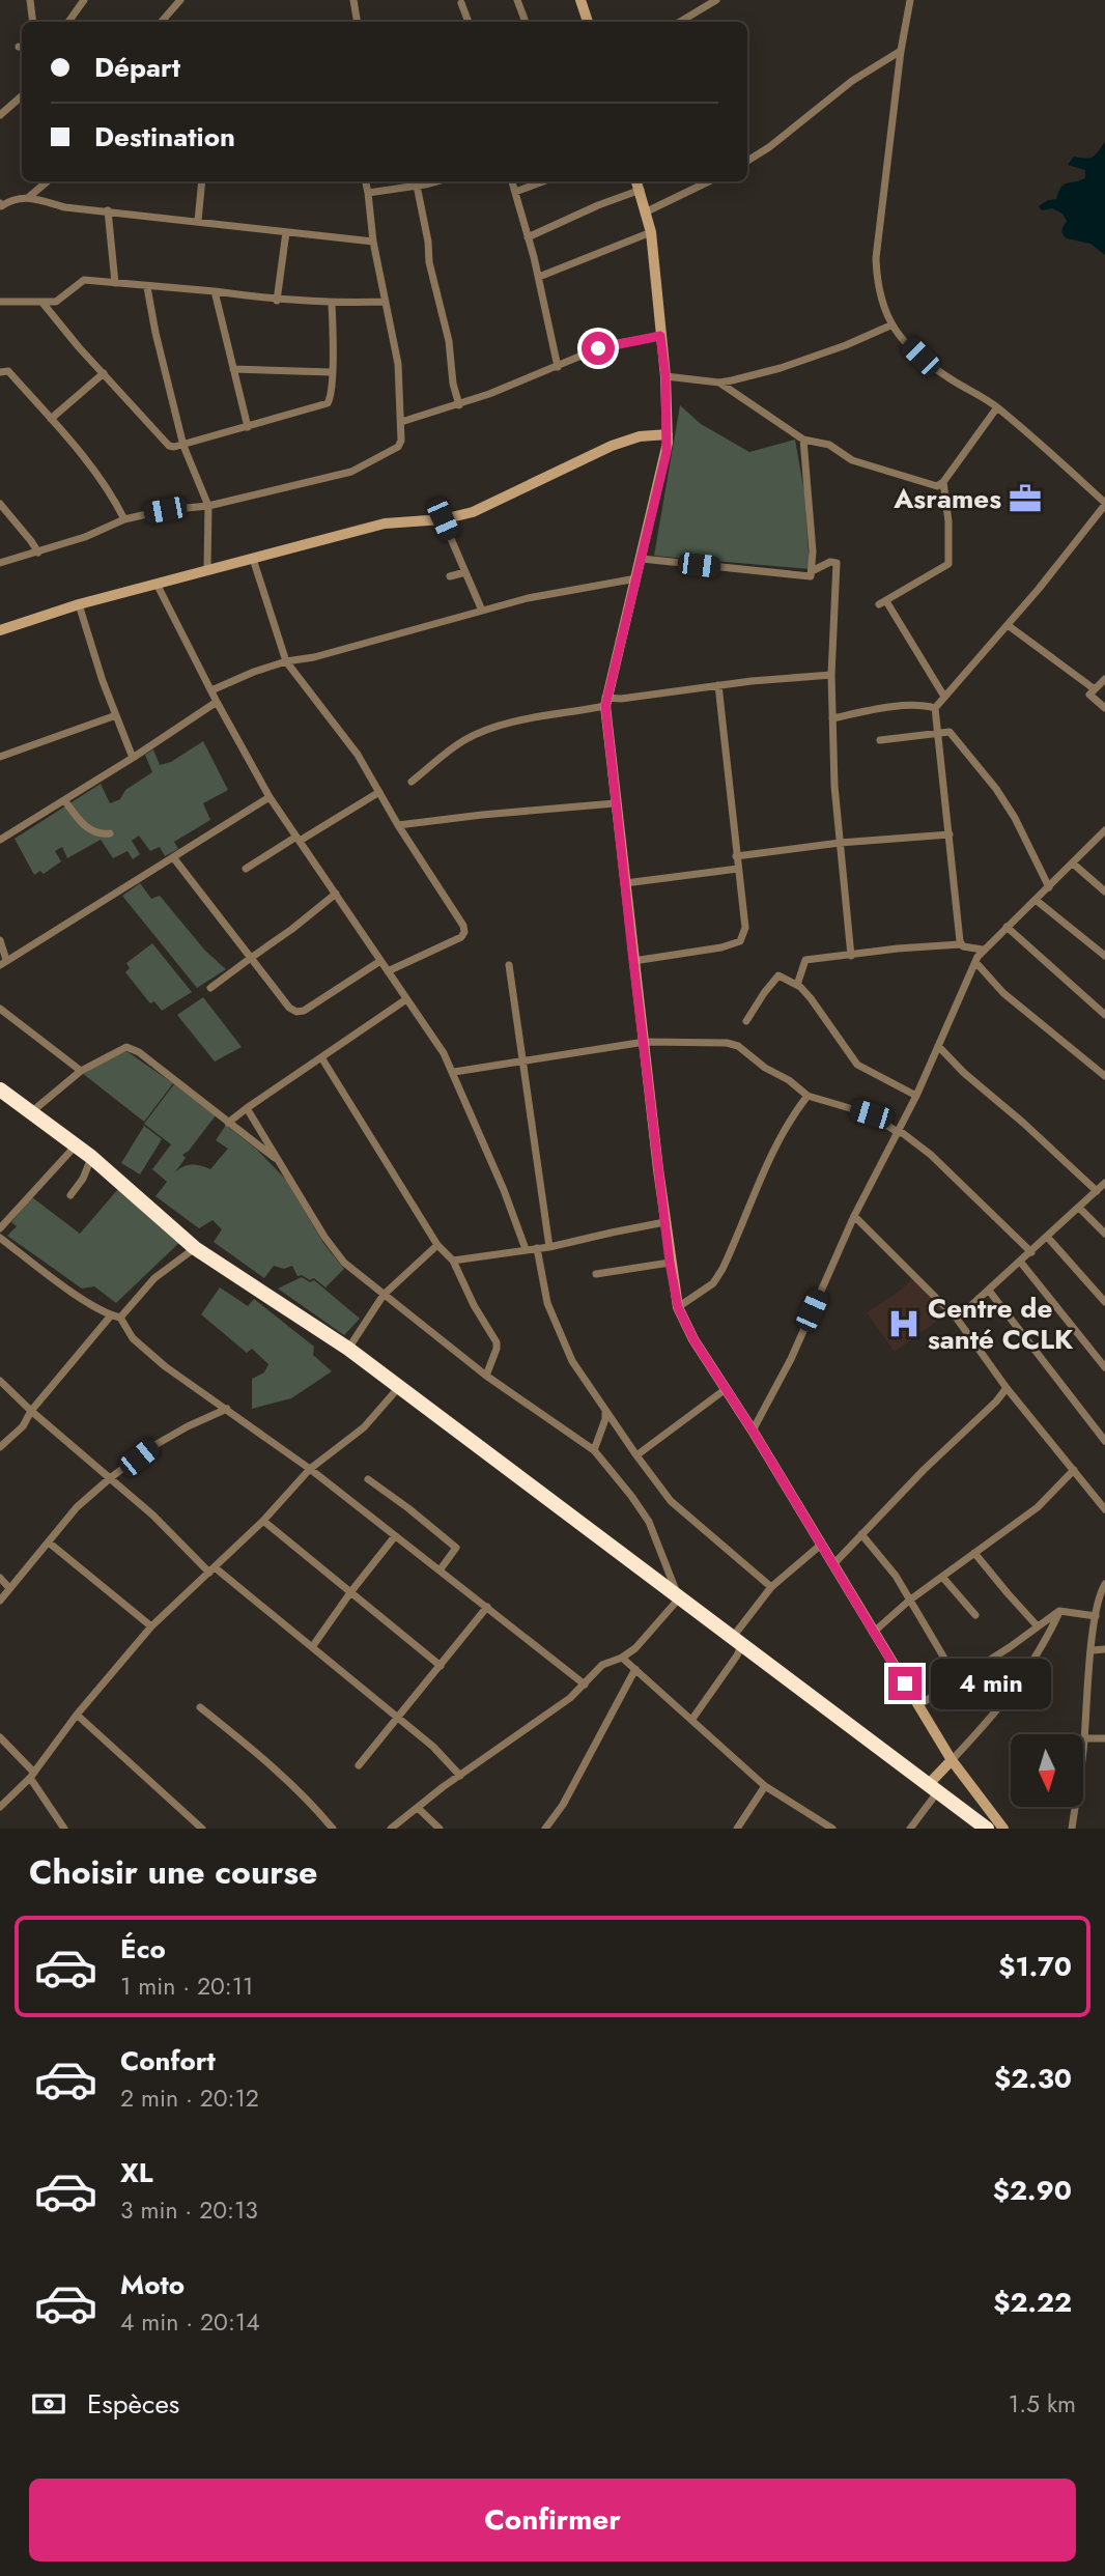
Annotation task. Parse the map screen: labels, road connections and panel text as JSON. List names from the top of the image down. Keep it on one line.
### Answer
{"places":{"office":["Asrames"],"hospital":["Centre de santé CCLK"]},"north":"bottom","page":{"banner":["Départ","Destination"],"bubble":"4 min","heading":"Choisir une course","list":[{"name":"Éco","note":"1 min · 20:11","value":"$1.70"},{"name":"Confort","note":"2 min · 20:12","value":"$2.30"},{"name":"XL","note":"3 min · 20:13","value":"$2.90"},{"name":"Moto","note":"4 min · 20:14","value":"$2.22"}],"pay":["Espèces","1.5 km"],"buttons":"Confirmer"}}
